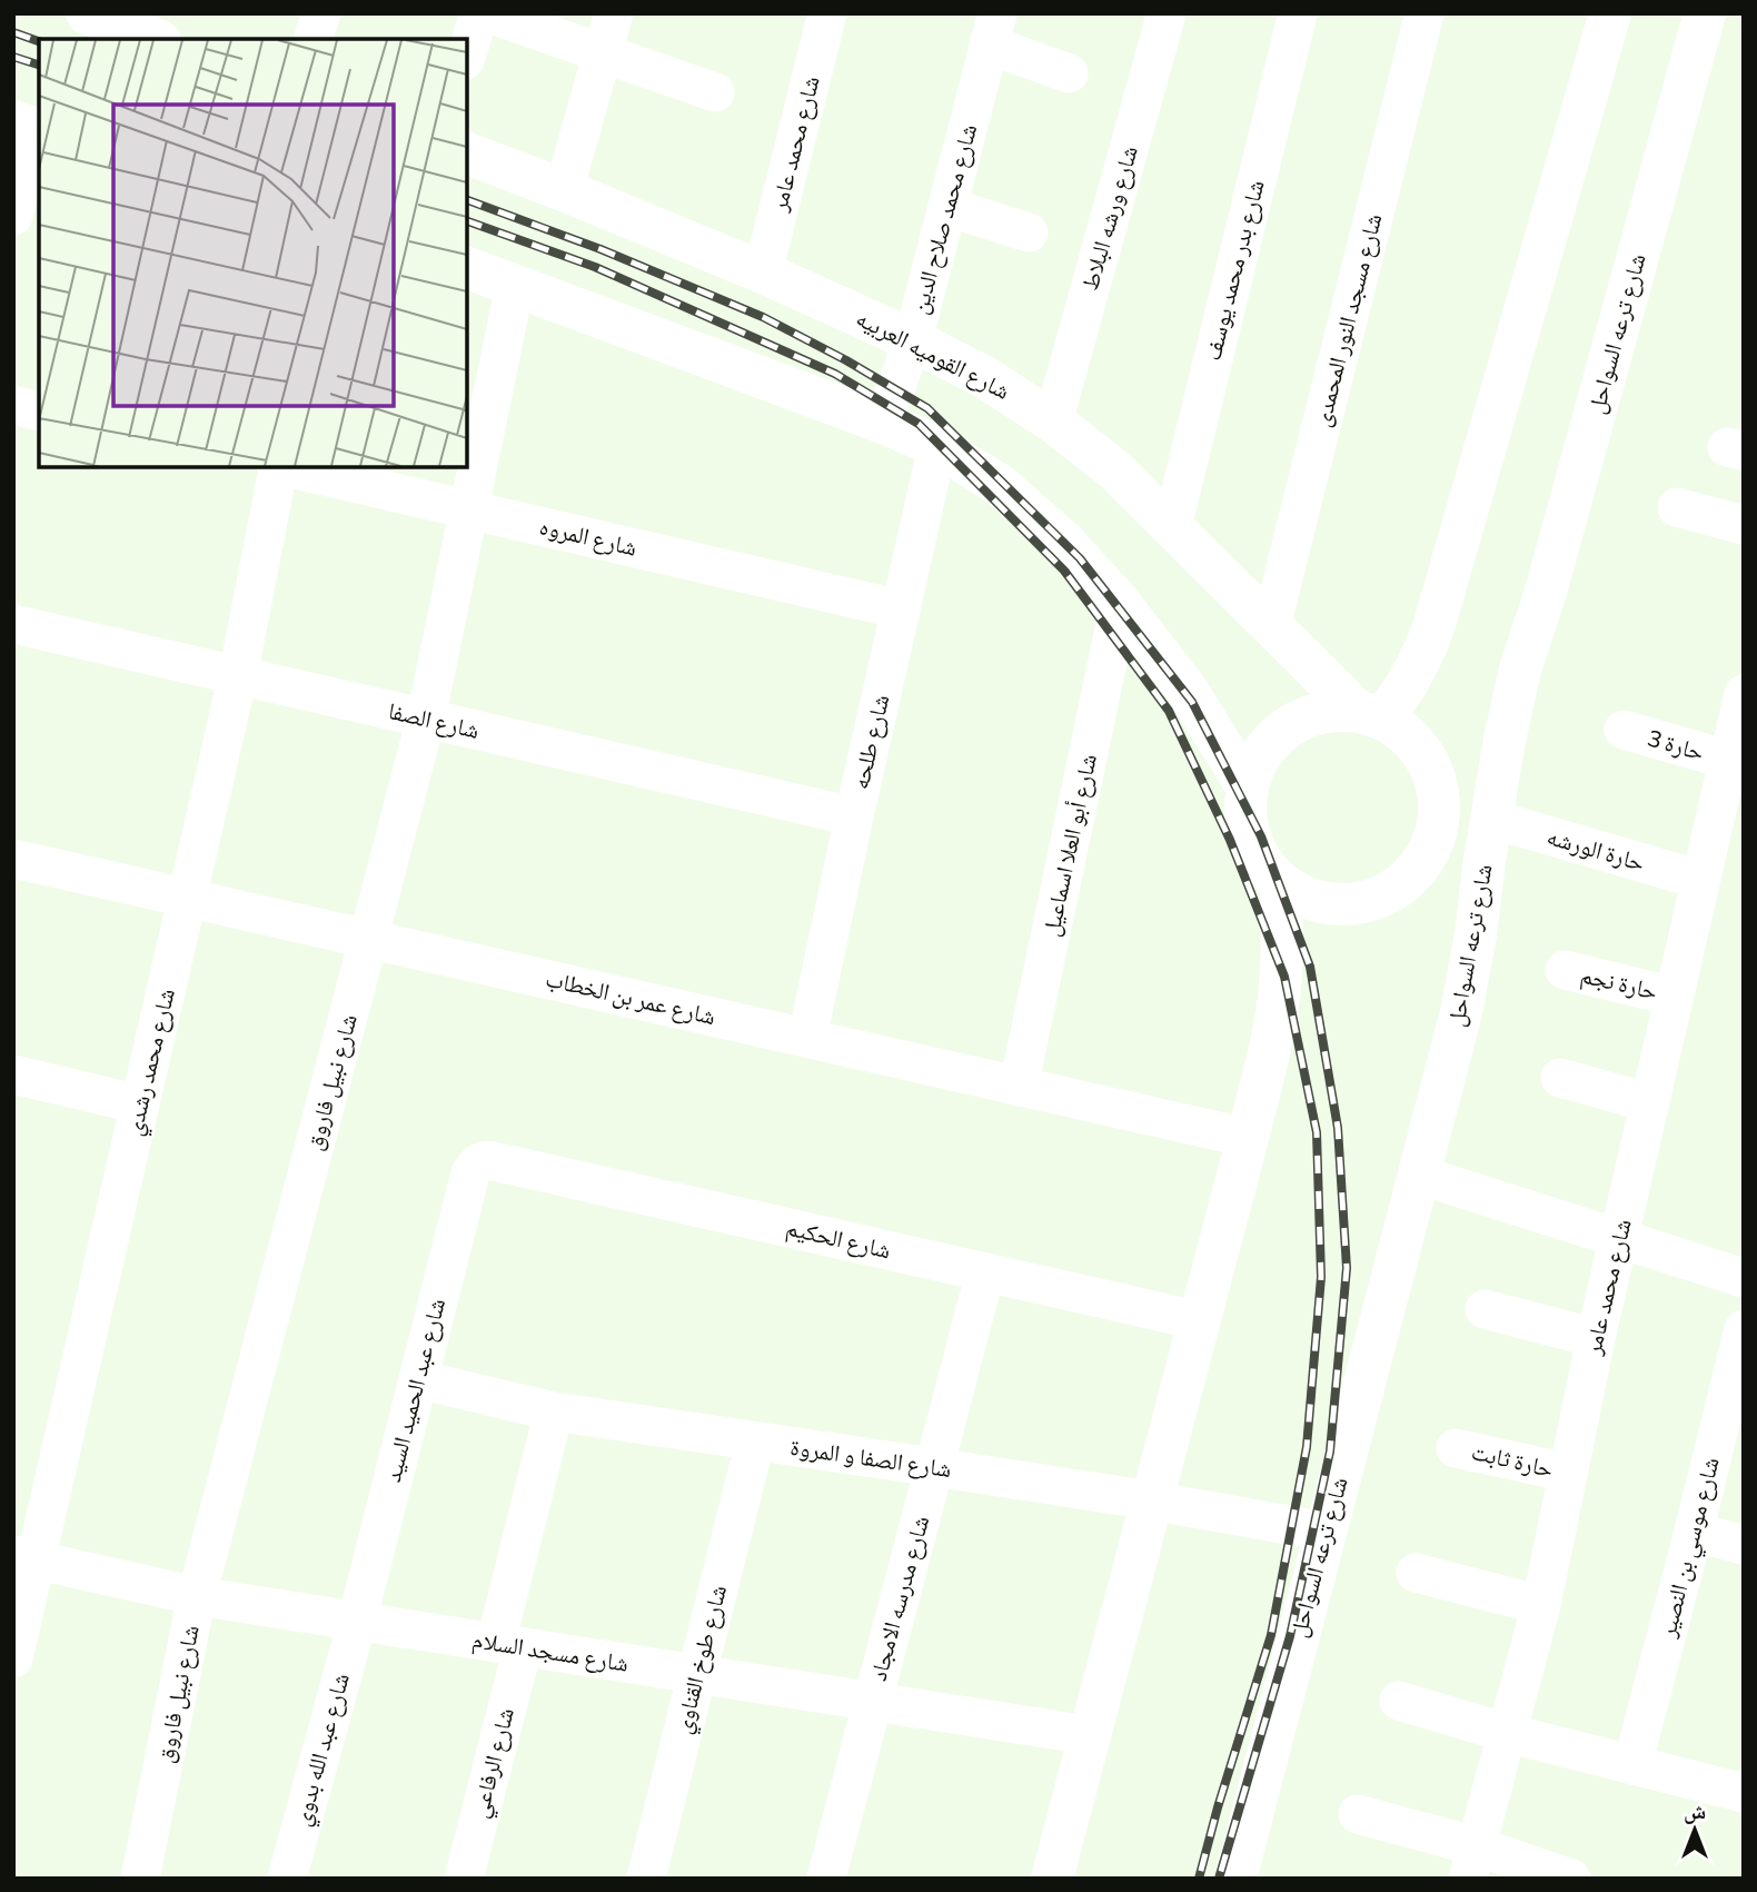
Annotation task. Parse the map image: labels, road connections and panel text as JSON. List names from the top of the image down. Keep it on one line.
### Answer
{"streets":{"main road":["شارع ترعه السواحل","شارع القوميه العربيه"],"street":["شارع محمد عامر","شارع ورشه البلاط","شارع محمد صلاح الدين","شارع بدر محمد يوسف","شارع مسجد النور المحمدى","شارع المروه","شارع الصفا","شارع طلحه","حارة 3","شارع أبو العلا اسماعيل","حارة الورشه","حارة نجم","شارع عمر بن الخطاب","شارع محمد رشدي","شارع نبيل فاروق","شارع الحكيم","شارع عبد الحميد السيد","شارع الصفا و المروة","حارة ثابت","شارع موسي بن النصير","شارع مدرسه الامجاد","شارع مسجد السلام","شارع طوخ القناوي","شارع عبد الله بدوي","شارع الرفاعي"]},"crossings":[["شارع محمد عامر","شارع القوميه العربيه"],["شارع محمد عامر","حارة 3"],["شارع محمد عامر","حارة الورشه"],["شارع محمد عامر","حارة نجم"],["شارع محمد عامر","حارة ثابت"],["شارع ورشه البلاط","شارع القوميه العربيه"],["شارع محمد صلاح الدين","شارع القوميه العربيه"],["شارع بدر محمد يوسف","شارع القوميه العربيه"],["شارع مسجد النور المحمدى","شارع القوميه العربيه"],["شارع ترعه السواحل","حارة الورشه"],["شارع ترعه السواحل","شارع الصفا و المروة"],["شارع المروه","شارع طلحه"],["شارع المروه","شارع نبيل فاروق"],["شارع الصفا","شارع طلحه"],["شارع الصفا","شارع محمد رشدي"],["شارع الصفا","شارع نبيل فاروق"],["شارع طلحه","شارع عمر بن الخطاب"],["شارع أبو العلا اسماعيل","شارع عمر بن الخطاب"],["شارع عمر بن الخطاب","شارع محمد رشدي"],["شارع عمر بن الخطاب","شارع نبيل فاروق"],["شارع محمد رشدي","شارع مسجد السلام"],["شارع نبيل فاروق","شارع مسجد السلام"],["شارع الحكيم","شارع عبد الحميد السيد"],["شارع الحكيم","شارع مدرسه الامجاد"],["شارع عبد الحميد السيد","شارع الصفا و المروة"],["شارع عبد الحميد السيد","شارع مسجد السلام"],["شارع عبد الحميد السيد","شارع عبد الله بدوي"],["شارع الصفا و المروة","شارع مدرسه الامجاد"],["شارع الصفا و المروة","شارع طوخ القناوي"],["شارع الصفا و المروة","شارع الرفاعي"],["شارع مدرسه الامجاد","شارع مسجد السلام"],["شارع مسجد السلام","شارع طوخ القناوي"],["شارع مسجد السلام","شارع عبد الله بدوي"],["شارع مسجد السلام","شارع الرفاعي"]],"north":"top"}
